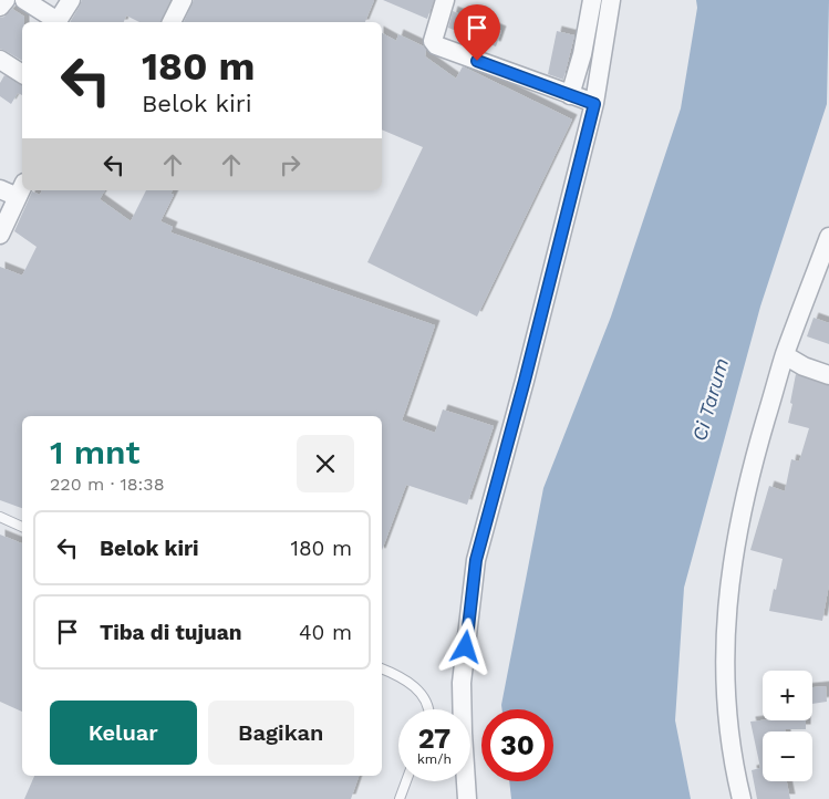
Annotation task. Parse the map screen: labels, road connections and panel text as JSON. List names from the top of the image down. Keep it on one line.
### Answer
{"water":["Ci Tarum"],"page":{"turn":["180 m","Belok kiri"],"heading":["1 mnt","220 m · 18:38"],"list":[{"name":"Belok kiri","value":"180 m"},{"name":"Tiba di tujuan","value":"40 m"}],"map_buttons":["+","−"],"buttons":["Keluar","Bagikan"],"speed":"27 km/h","limit":"30"}}
